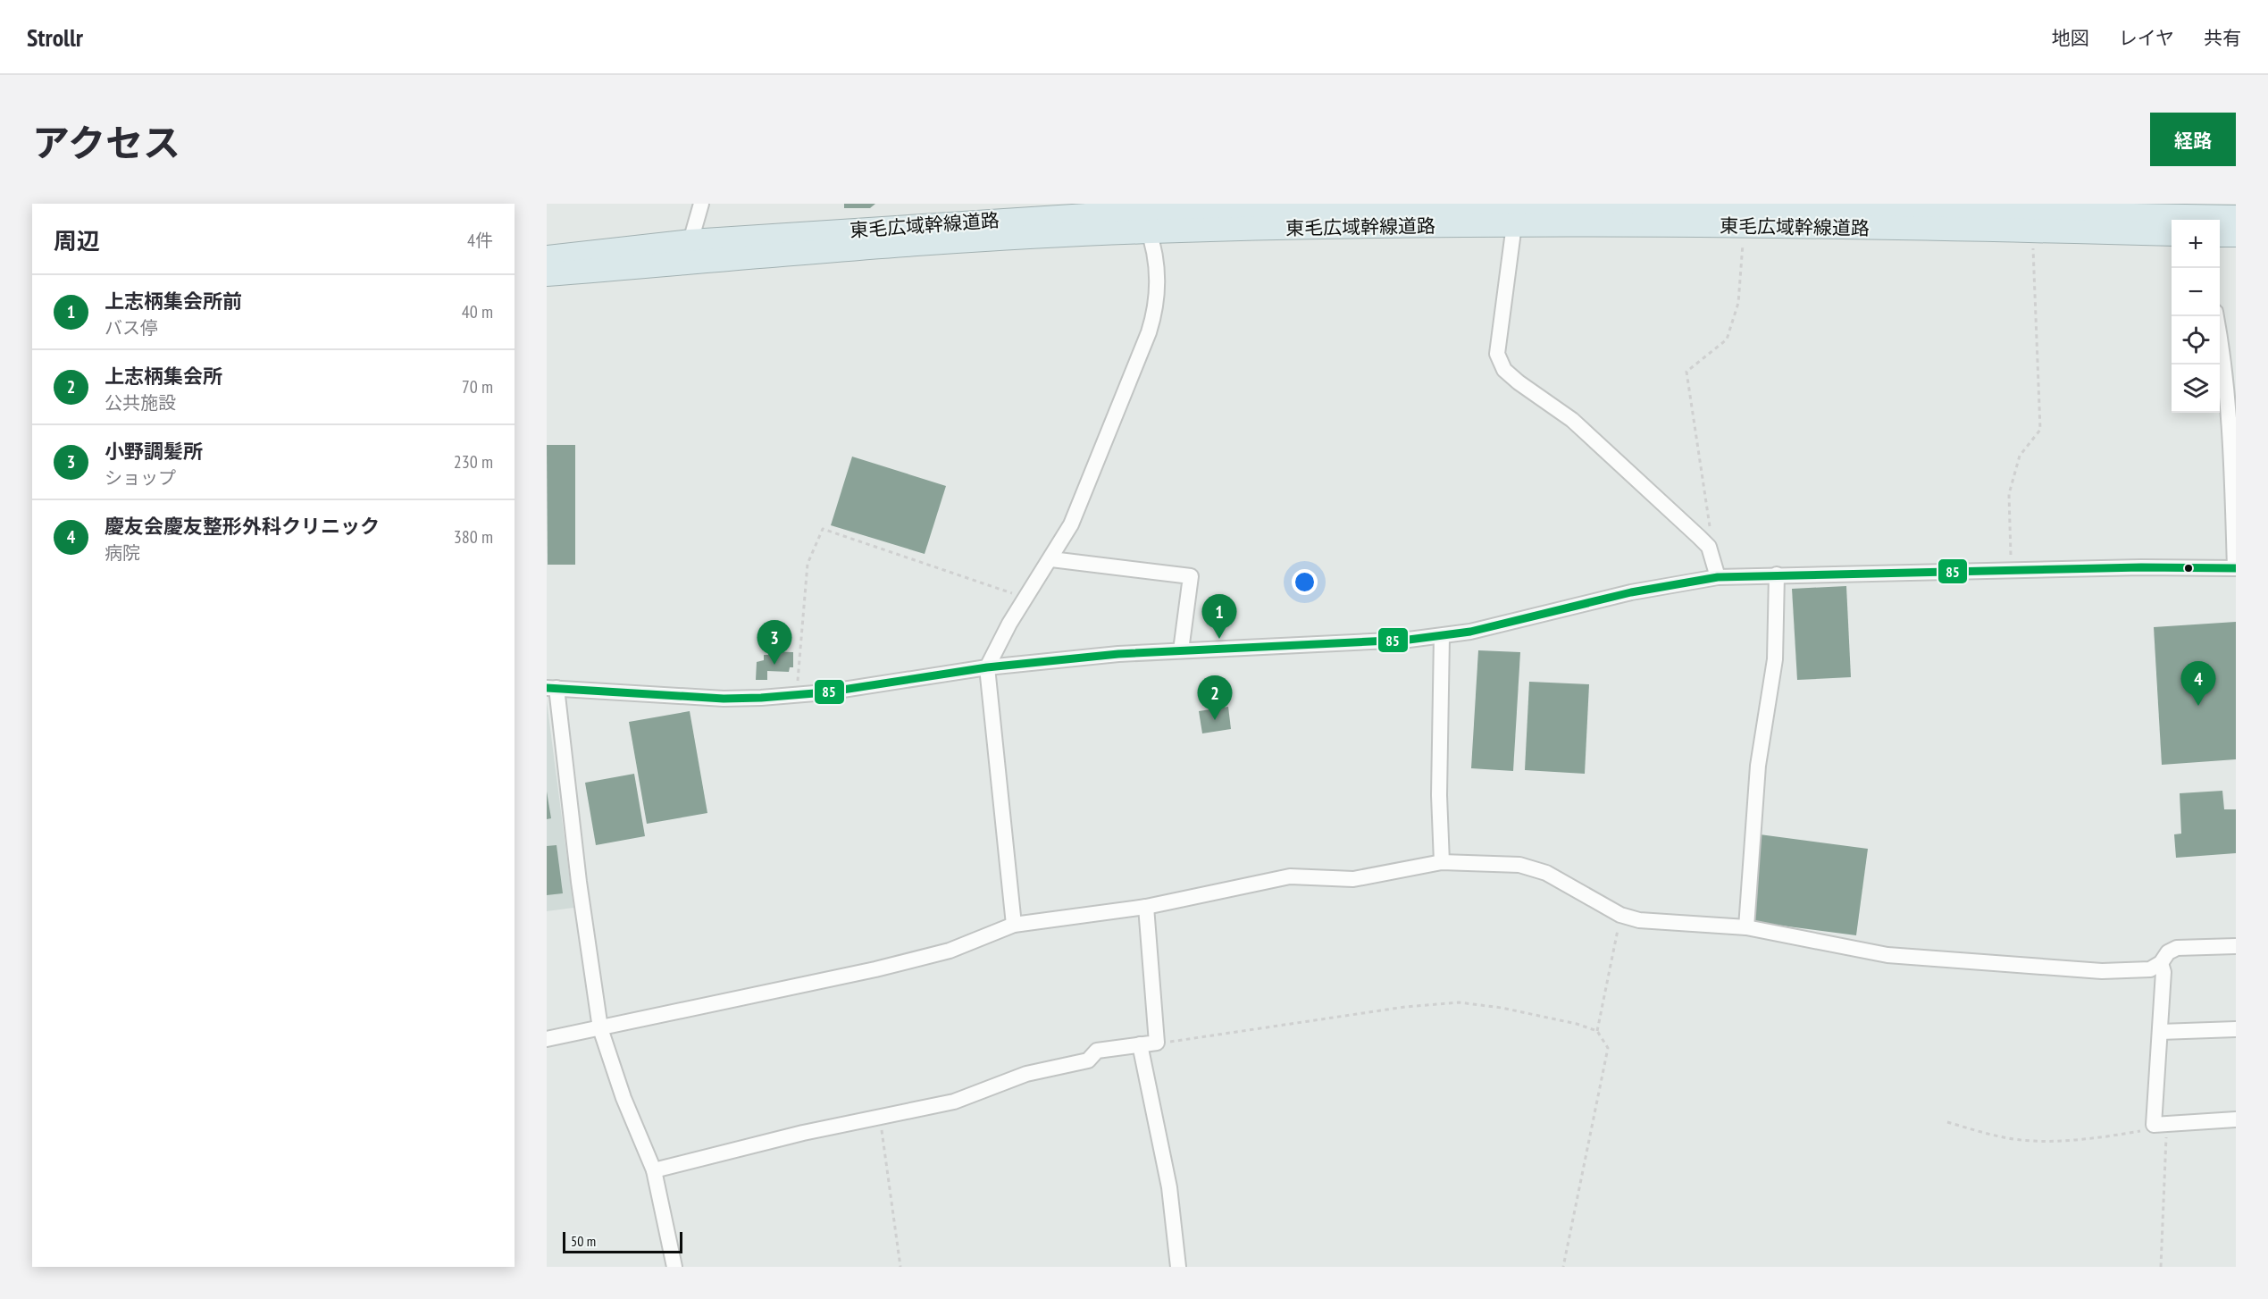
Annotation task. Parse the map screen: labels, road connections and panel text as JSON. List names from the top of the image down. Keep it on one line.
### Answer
{"streets":{"highway":["東毛広域幹線道路"]},"lines":["transit line 85"],"scale_bar":"50 m","page":{"header":"Strollr","nav":["地図","レイヤ","共有"],"title":"アクセス","buttons":"経路","heading":["周辺","4件"],"map_buttons":["+","−"],"list":[{"mark":"1","name":"上志柄集会所前","note":"バス停","value":"40 m"},{"mark":"2","name":"上志柄集会所","note":"公共施設","value":"70 m"},{"mark":"3","name":"小野調髪所","note":"ショップ","value":"230 m"},{"mark":"4","name":"慶友会慶友整形外科クリニック","note":"病院","value":"380 m"}],"pins":["1","3","4","2"],"scale":"50 m"}}
